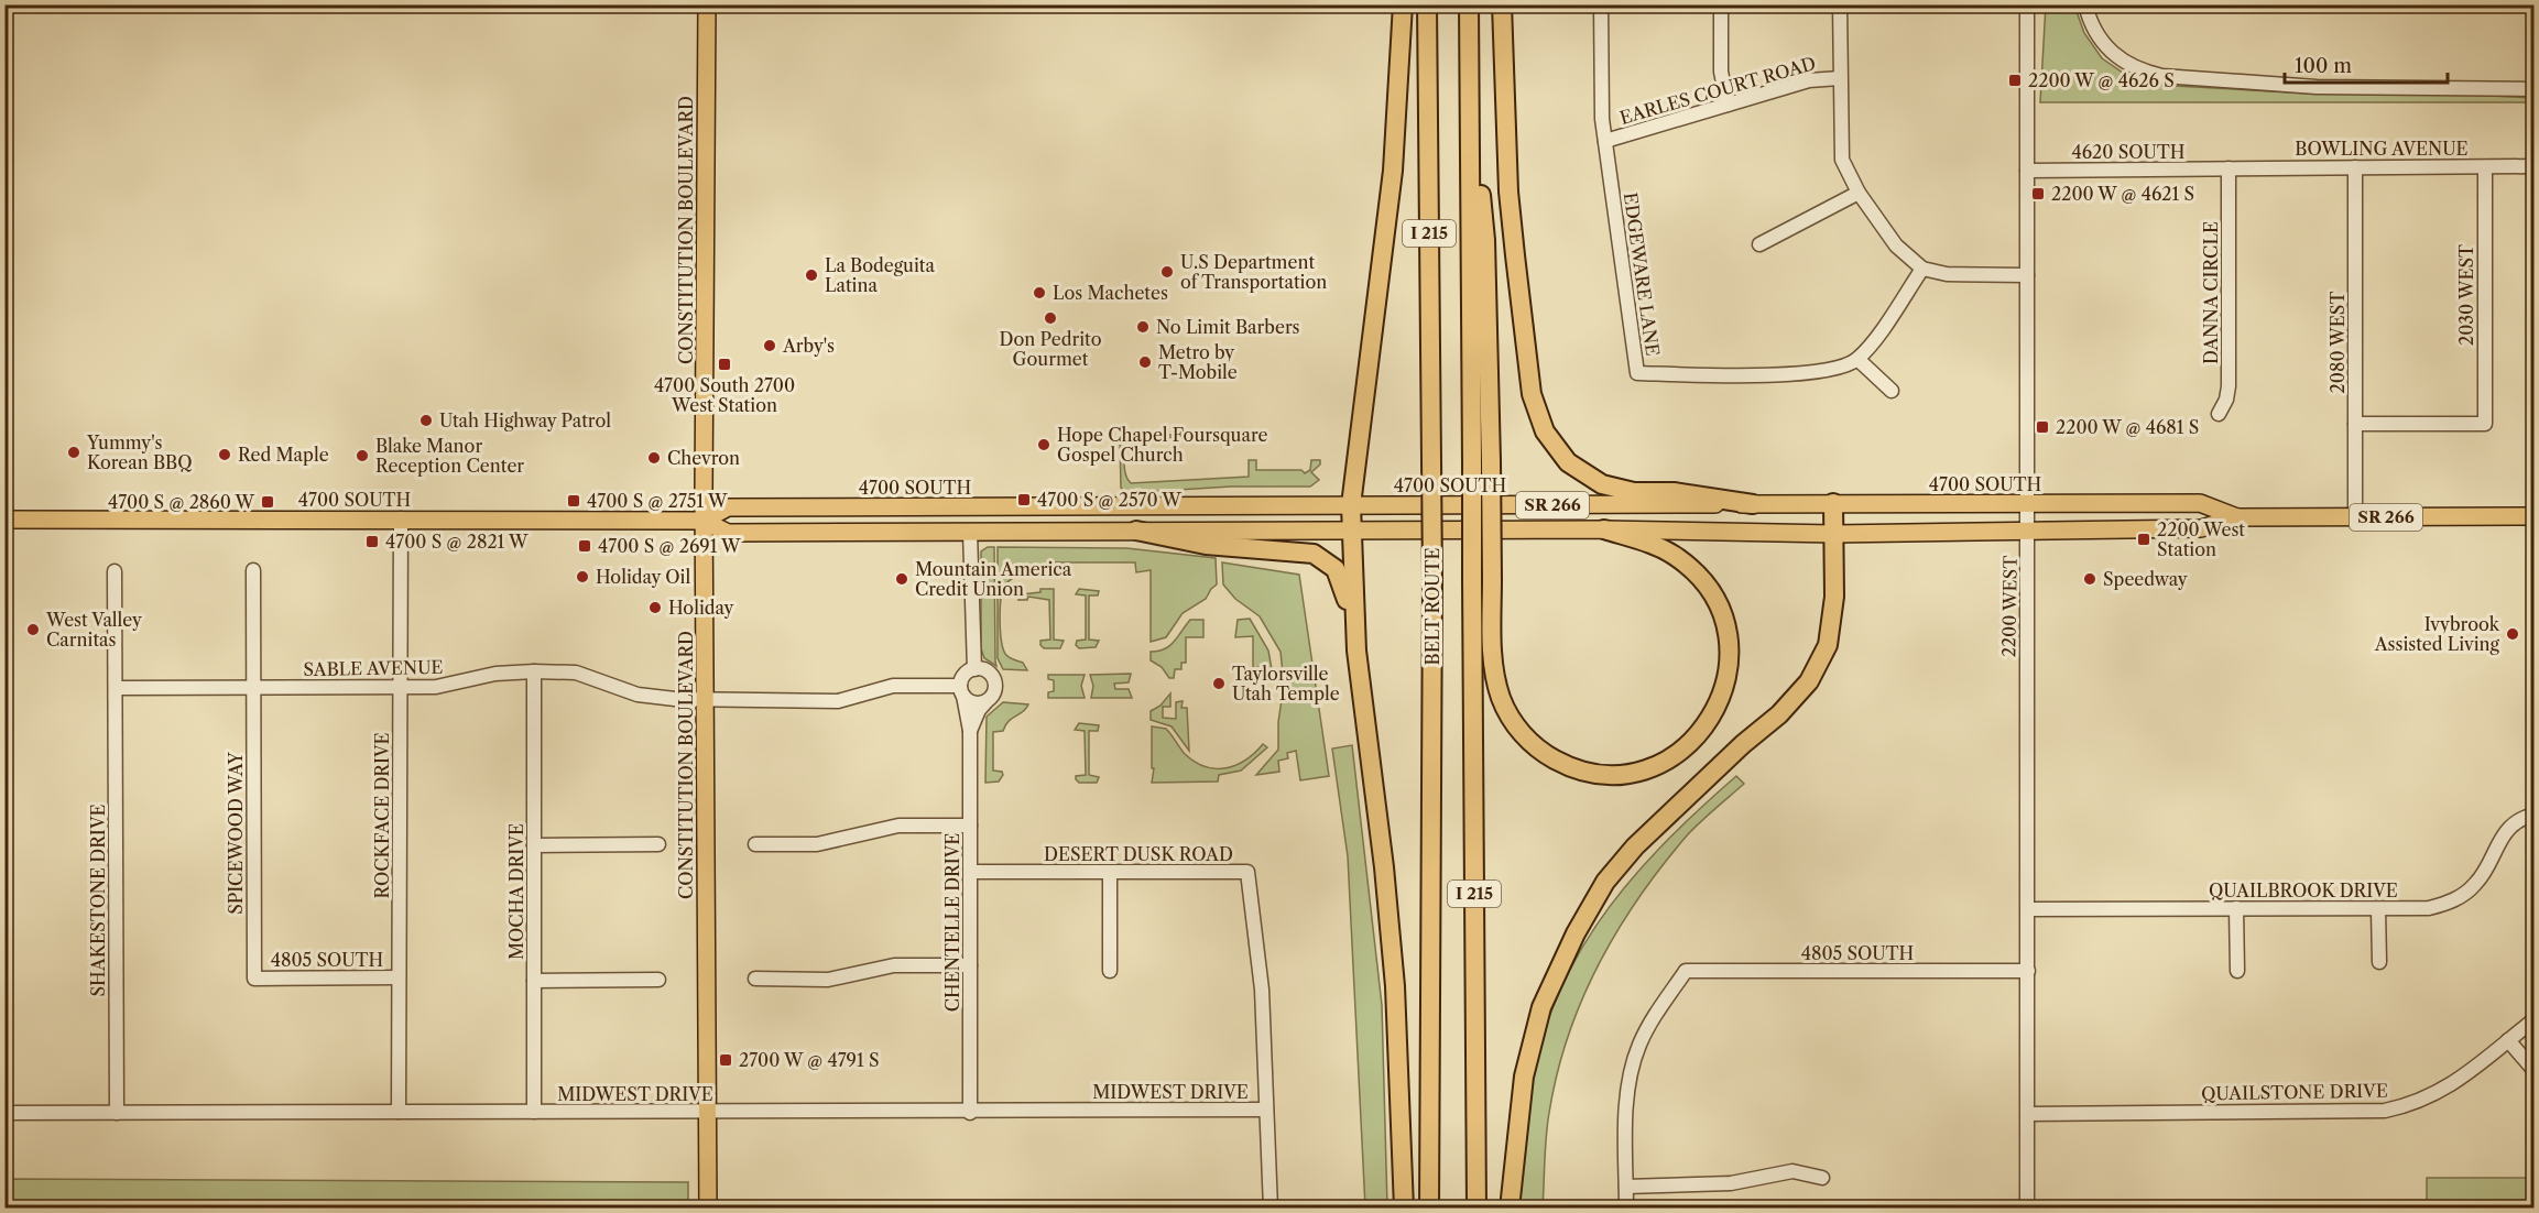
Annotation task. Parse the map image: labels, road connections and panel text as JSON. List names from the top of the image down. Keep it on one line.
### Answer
{"streets":{"highway":["I 215","BELT ROUTE"],"main road":["CONSTITUTION BOULEVARD","4700 SOUTH","SR 266"],"street":["EARLES COURT ROAD","BOWLING AVENUE","4620 SOUTH","EDGEWARE LANE","DANNA CIRCLE","2030 WEST","2080 WEST","2200 WEST","SABLE AVENUE","ROCKFACE DRIVE","SPICEWOOD WAY","DESERT DUSK ROAD","QUAILBROOK DRIVE","MOCHA DRIVE","SHAKESTONE DRIVE","CHENTELLE DRIVE","4805 SOUTH","MIDWEST DRIVE","QUAILSTONE DRIVE"]},"crossings":[["EARLES COURT ROAD","EDGEWARE LANE"],["BOWLING AVENUE","4620 SOUTH"],["BOWLING AVENUE","DANNA CIRCLE"],["BOWLING AVENUE","2030 WEST"],["BOWLING AVENUE","2080 WEST"],["4620 SOUTH","DANNA CIRCLE"],["4620 SOUTH","2200 WEST"],["CONSTITUTION BOULEVARD","4700 SOUTH"],["CONSTITUTION BOULEVARD","SABLE AVENUE"],["CONSTITUTION BOULEVARD","MIDWEST DRIVE"],["2030 WEST","2080 WEST"],["2080 WEST","4700 SOUTH"],["4700 SOUTH","2200 WEST"],["4700 SOUTH","ROCKFACE DRIVE"],["2200 WEST","QUAILBROOK DRIVE"],["2200 WEST","4805 SOUTH"],["2200 WEST","QUAILSTONE DRIVE"],["SABLE AVENUE","ROCKFACE DRIVE"],["SABLE AVENUE","SPICEWOOD WAY"],["SABLE AVENUE","MOCHA DRIVE"],["SABLE AVENUE","SHAKESTONE DRIVE"],["SABLE AVENUE","CHENTELLE DRIVE"],["ROCKFACE DRIVE","4805 SOUTH"],["ROCKFACE DRIVE","MIDWEST DRIVE"],["SPICEWOOD WAY","4805 SOUTH"],["DESERT DUSK ROAD","CHENTELLE DRIVE"],["DESERT DUSK ROAD","MIDWEST DRIVE"],["MOCHA DRIVE","MIDWEST DRIVE"],["SHAKESTONE DRIVE","MIDWEST DRIVE"],["CHENTELLE DRIVE","MIDWEST DRIVE"]],"places":{"transit":["2200 W @ 4626 S","2200 W @ 4621 S","4700 South 2700 West Station","2200 W @ 4681 S","4700 S @ 2570 W","4700 S @ 2751 W","4700 S @ 2860 W","2200 West Station","4700 S @ 2821 W","4700 S @ 2691 W","2700 W @ 4791 S"],"other":["U.S Department of Transportation","La Bodeguita Latina","Los Machetes","Don Pedrito Gourmet","No Limit Barbers","Arby's","Metro by T-Mobile","Utah Highway Patrol","Hope Chapel Foursquare Gospel Church","Yummy's Korean BBQ","Red Maple","Blake Manor Reception Center","Chevron","Holiday Oil","Mountain America Credit Union","Speedway","Holiday","West Valley Carnitas","Ivybrook Assisted Living","Taylorsville Utah Temple"]},"scale_bar":"100 m"}
